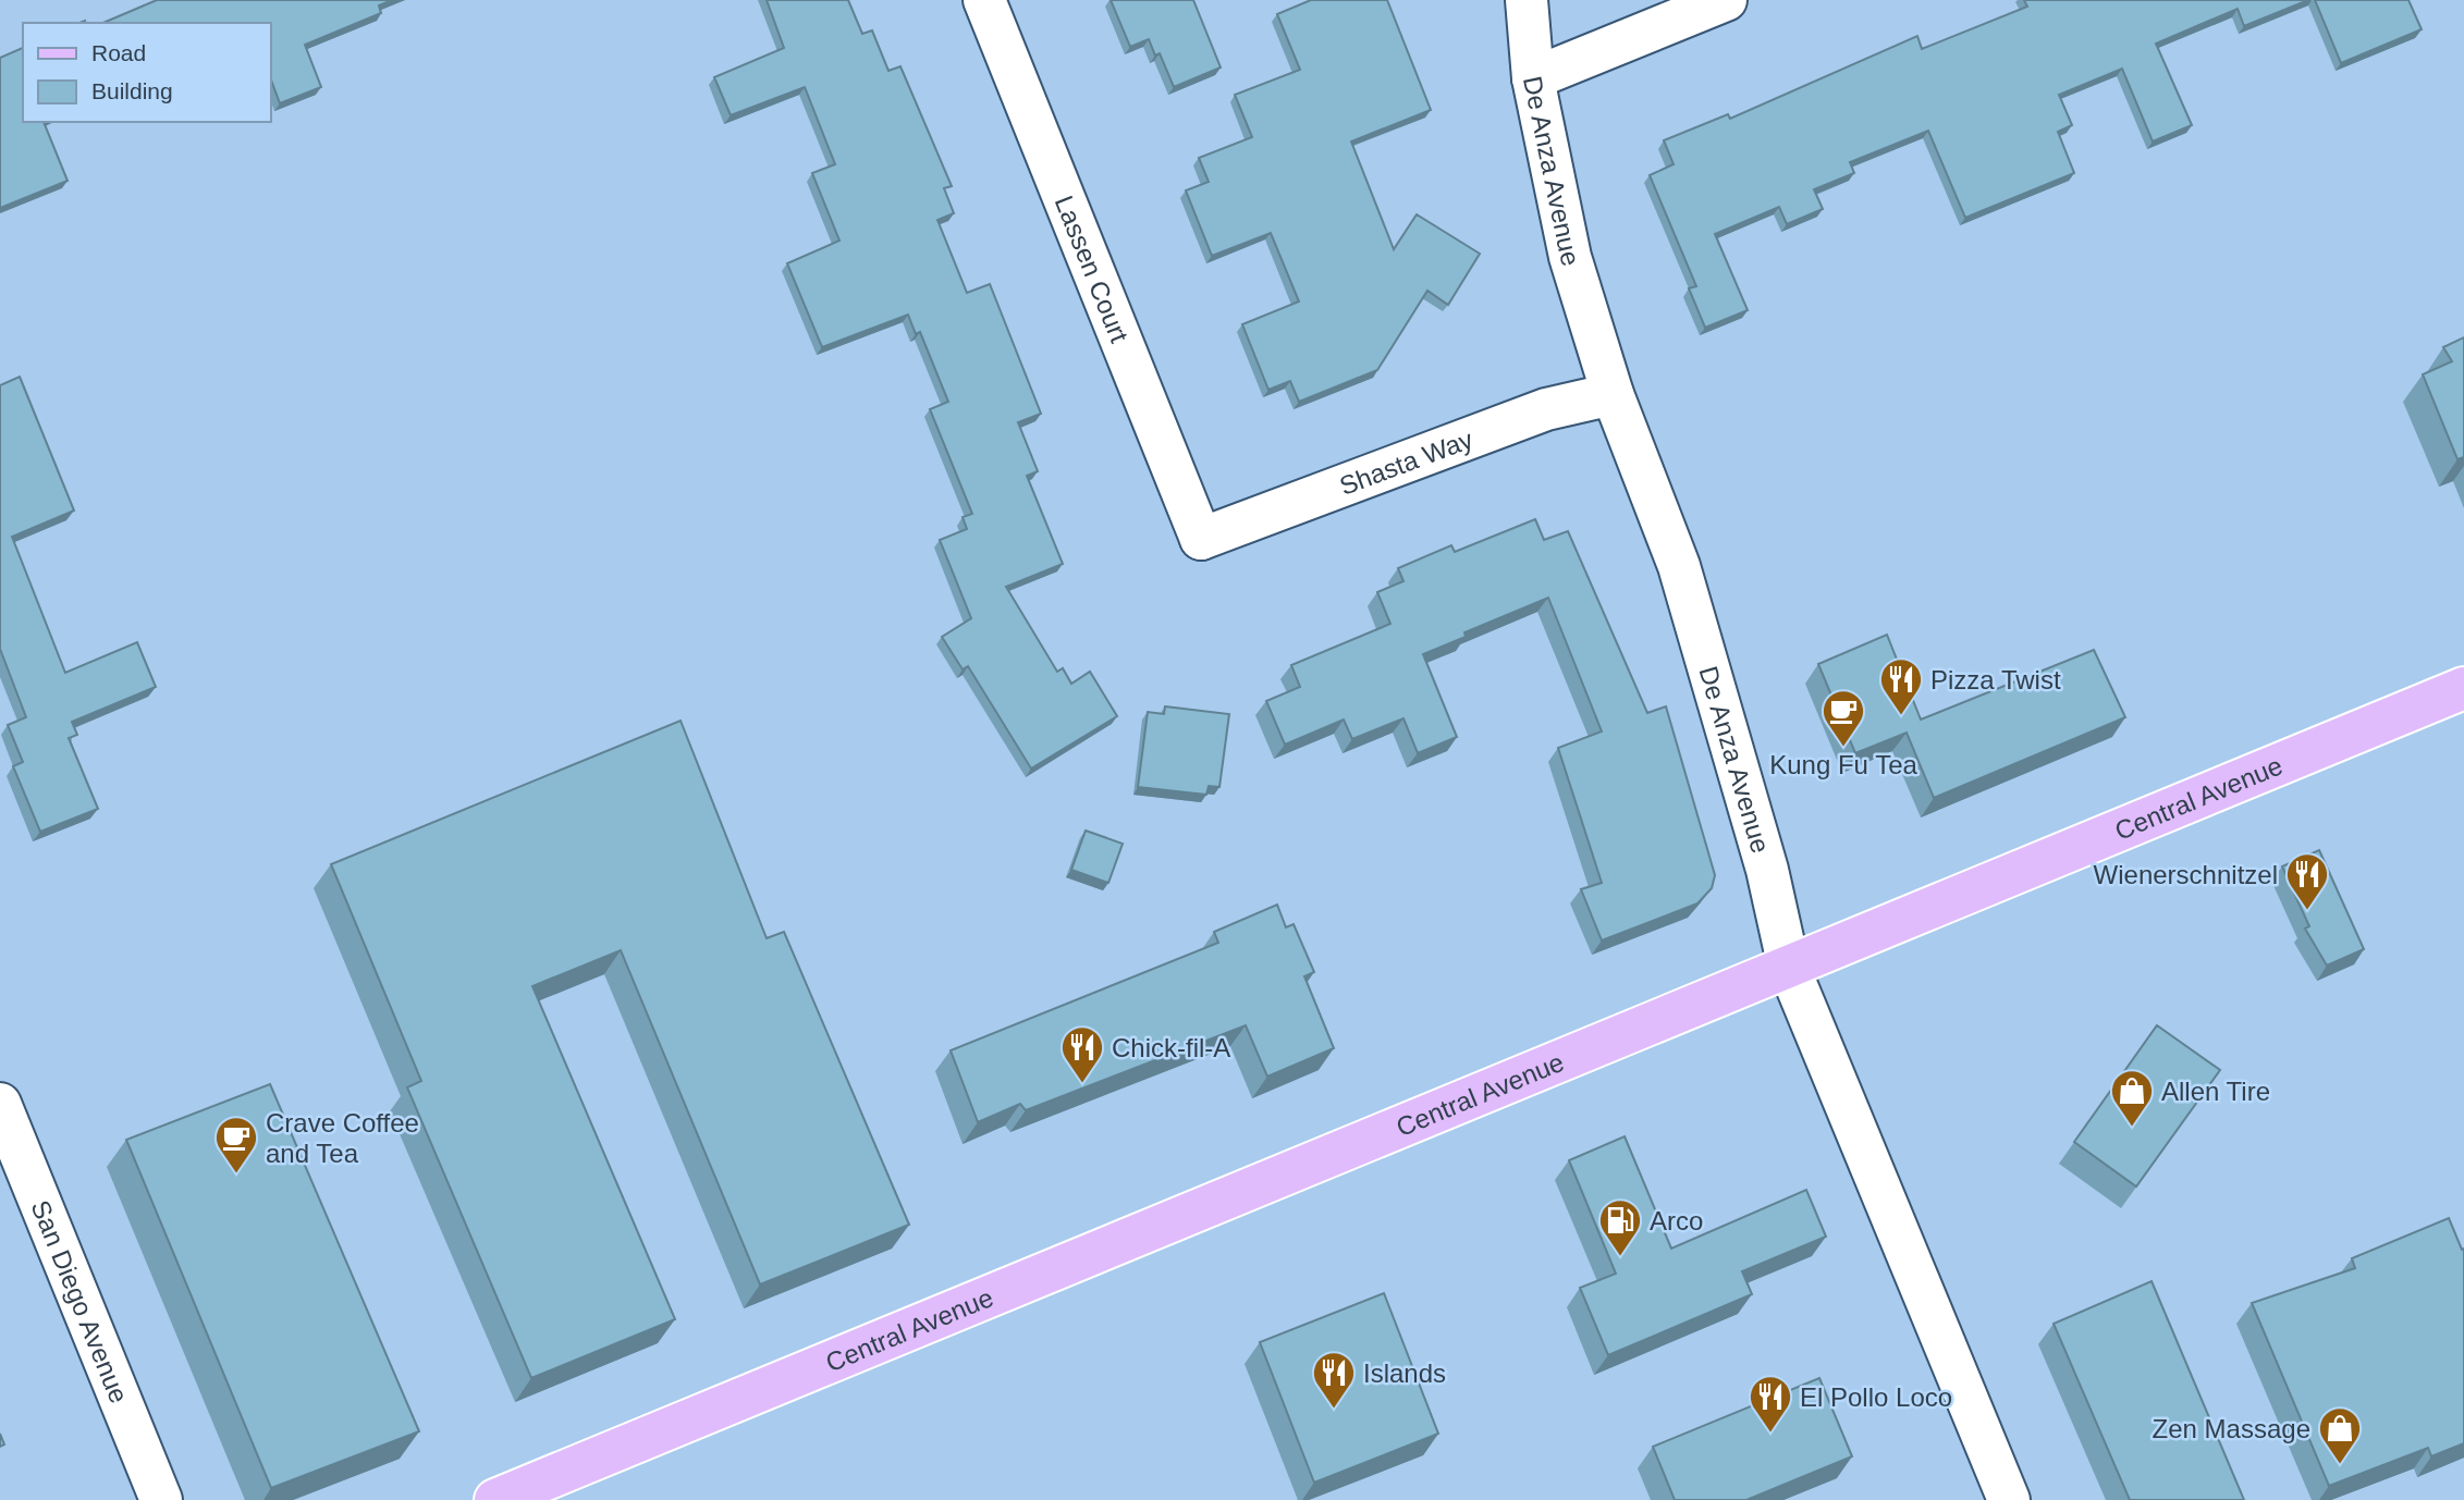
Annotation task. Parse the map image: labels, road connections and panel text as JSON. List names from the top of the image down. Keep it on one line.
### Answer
{"streets":{"main road":["Central Avenue"],"street":["De Anza Avenue","Lassen Court","Shasta Way","San Diego Avenue"]},"crossings":[["De Anza Avenue","Shasta Way"],["De Anza Avenue","Central Avenue"],["Lassen Court","Shasta Way"]],"places":{"restaurant":["Pizza Twist","Wienerschnitzel","Chick-fil-A","Islands","El Pollo Loco"],"cafe":["Kung Fu Tea","Crave Coffee and Tea"],"shop":["Allen Tire","Zen Massage"],"fuel station":["Arco"]},"legend":["Road","Building"]}
